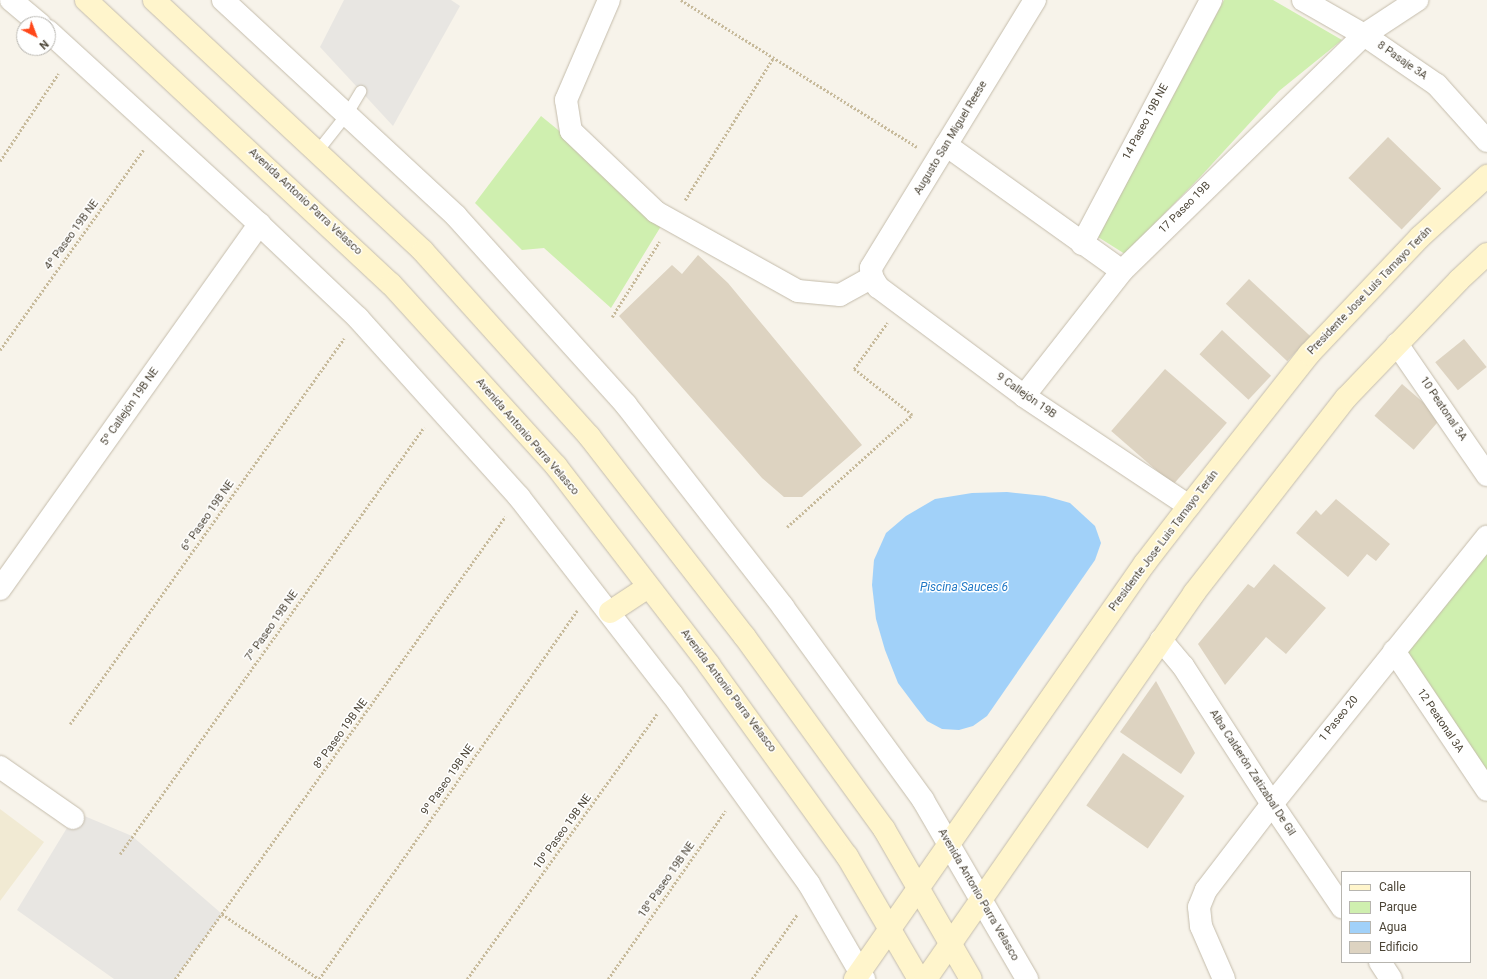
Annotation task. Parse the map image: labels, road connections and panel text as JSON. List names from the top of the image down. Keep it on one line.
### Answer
{"streets":{"main road":["Avenida Antonio Parra Velasco","Presidente Jose Luis Tamayo Terán"],"street":["8 Pasaje 3A","14 Paseo 19B NE","Augusto San Miguel Reese","17 Paseo 19B","9 Callejón 19B","5º Callejón 19B NE","10 Peatonal 3A","1 Paseo 20","12 Peatonal 3A","Alba Calderón Zatizabal De Gil"],"path":["4º Paseo 19B NE","6º Paseo 19B NE","7º Paseo 19B NE","8º Paseo 19B NE","9º Paseo 19B NE","10º Paseo 19B NE","18º Paseo 19B NE"]},"crossings":[["8 Pasaje 3A","17 Paseo 19B"],["Augusto San Miguel Reese","9 Callejón 19B"],["Avenida Antonio Parra Velasco","Presidente Jose Luis Tamayo Terán"],["17 Paseo 19B","9 Callejón 19B"],["Presidente Jose Luis Tamayo Terán","9 Callejón 19B"],["1 Paseo 20","12 Peatonal 3A"],["1 Paseo 20","Alba Calderón Zatizabal De Gil"]],"water":["Piscina Sauces 6"],"legend":["Calle","Parque","Agua","Edificio"],"north":"bottom right"}
